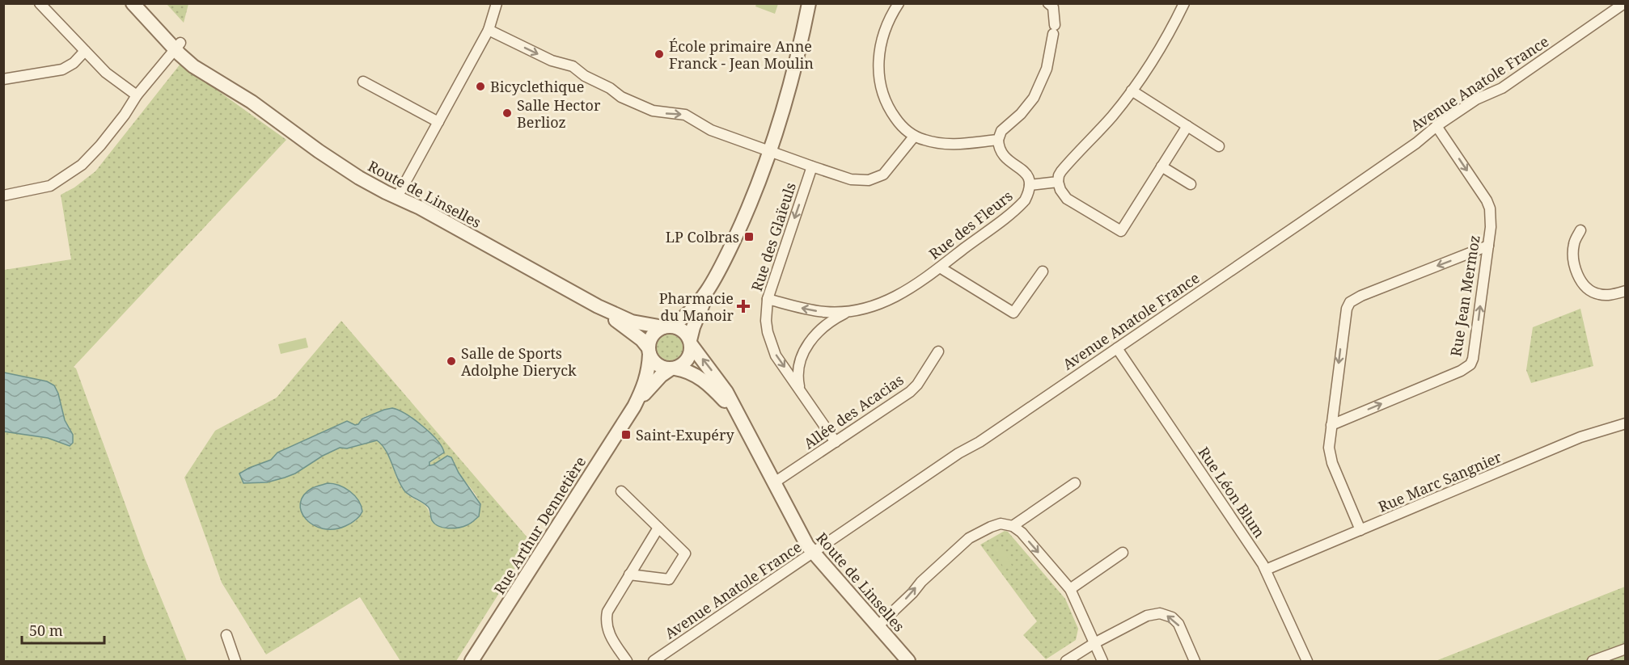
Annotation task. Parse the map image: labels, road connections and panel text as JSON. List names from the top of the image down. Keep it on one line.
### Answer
{"streets":{"street":["Avenue Anatole France","Route de Linselles","Rue des Fleurs","Rue des Glaïeuls","Rue Jean Mermoz","Allée des Acacias","Rue Marc Sangnier","Rue Léon Blum","Rue Arthur Dennetière"]},"crossings":[["Avenue Anatole France","Route de Linselles"],["Avenue Anatole France","Rue Jean Mermoz"],["Avenue Anatole France","Rue Léon Blum"],["Route de Linselles","Allée des Acacias"],["Route de Linselles","Rue Arthur Dennetière"],["Rue des Fleurs","Rue des Glaïeuls"],["Rue des Glaïeuls","Allée des Acacias"],["Rue Marc Sangnier","Rue Léon Blum"]],"places":{"other":["École primaire Anne Franck - Jean Moulin","Bicyclethique","Salle Hector Berlioz","Salle de Sports Adolphe Dieryck"],"transit":["LP Colbras","Saint-Exupéry"],"health":["Pharmacie du Manoir"]},"scale_bar":"50 m"}
